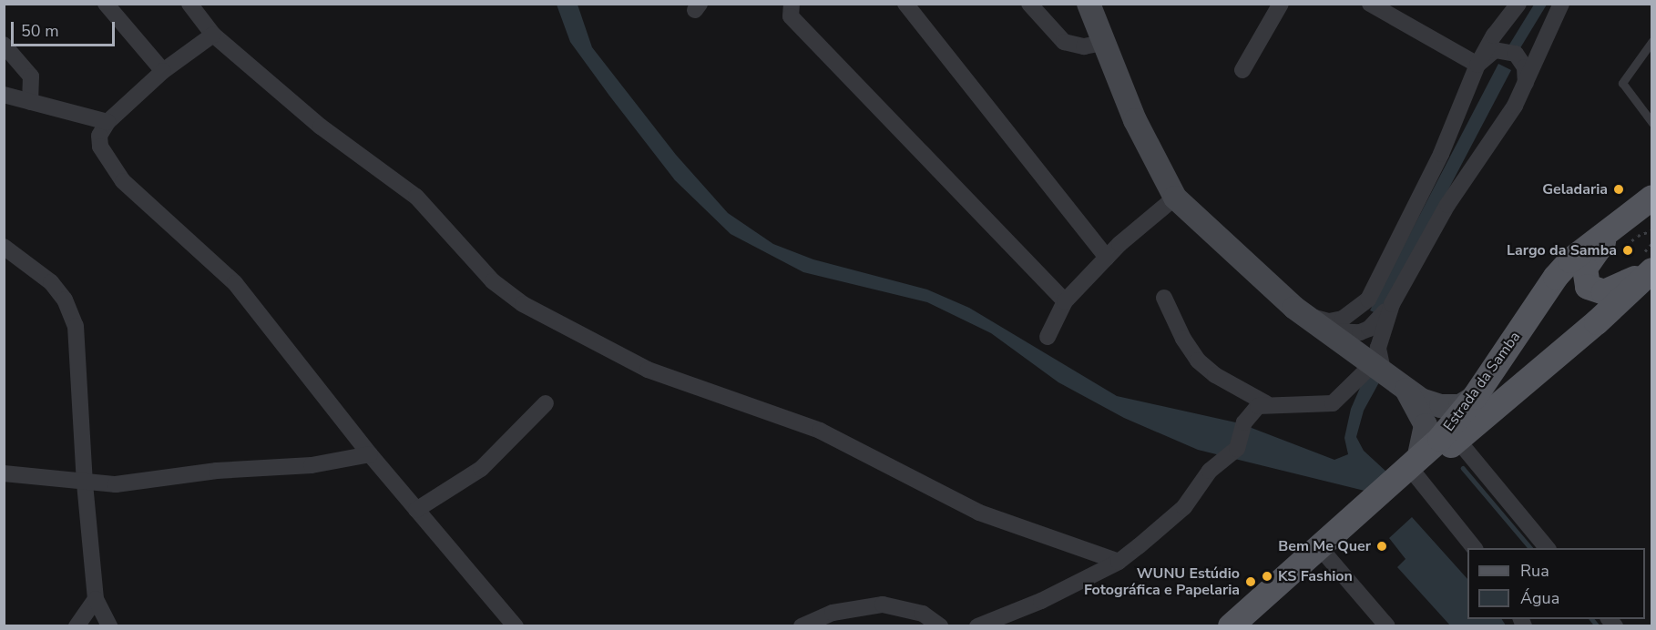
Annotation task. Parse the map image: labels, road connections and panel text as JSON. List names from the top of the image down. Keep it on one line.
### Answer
{"streets":{"main road":["Estrada da Samba"]},"places":["Geladaria","Largo da Samba","Bem Me Quer","KS Fashion","WUNU Estúdio Fotográfica e Papelaria"],"legend":["Rua","Água"],"scale_bar":"50 m"}
